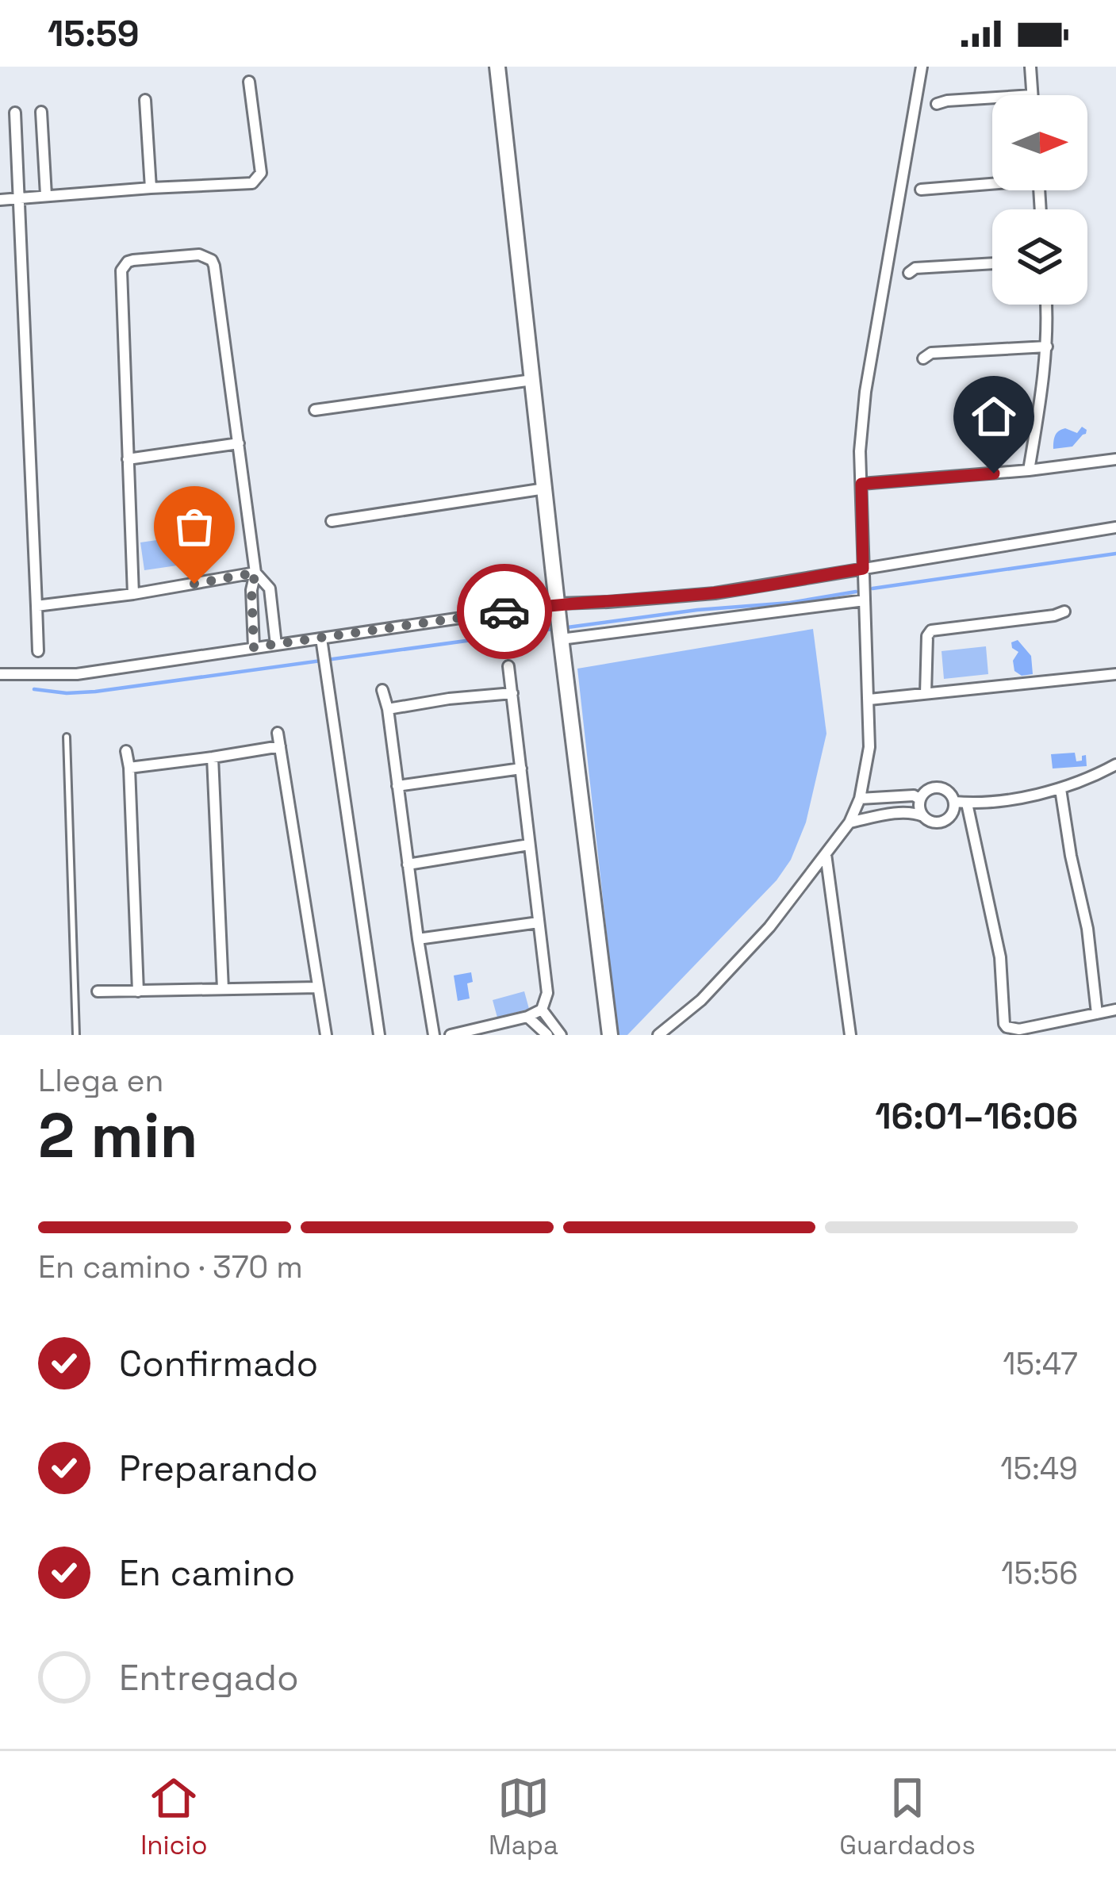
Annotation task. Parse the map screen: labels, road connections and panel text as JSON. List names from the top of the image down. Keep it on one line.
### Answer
{"north":"right","page":{"status":"15:59","heading":["2 min","Llega en","16:01–16:06"],"bar":"En camino · 370 m","list":[["Confirmado","15:47"],["Preparando","15:49"],["En camino","15:56"],"Entregado"],"tabs":["Inicio","Mapa","Guardados"]}}
